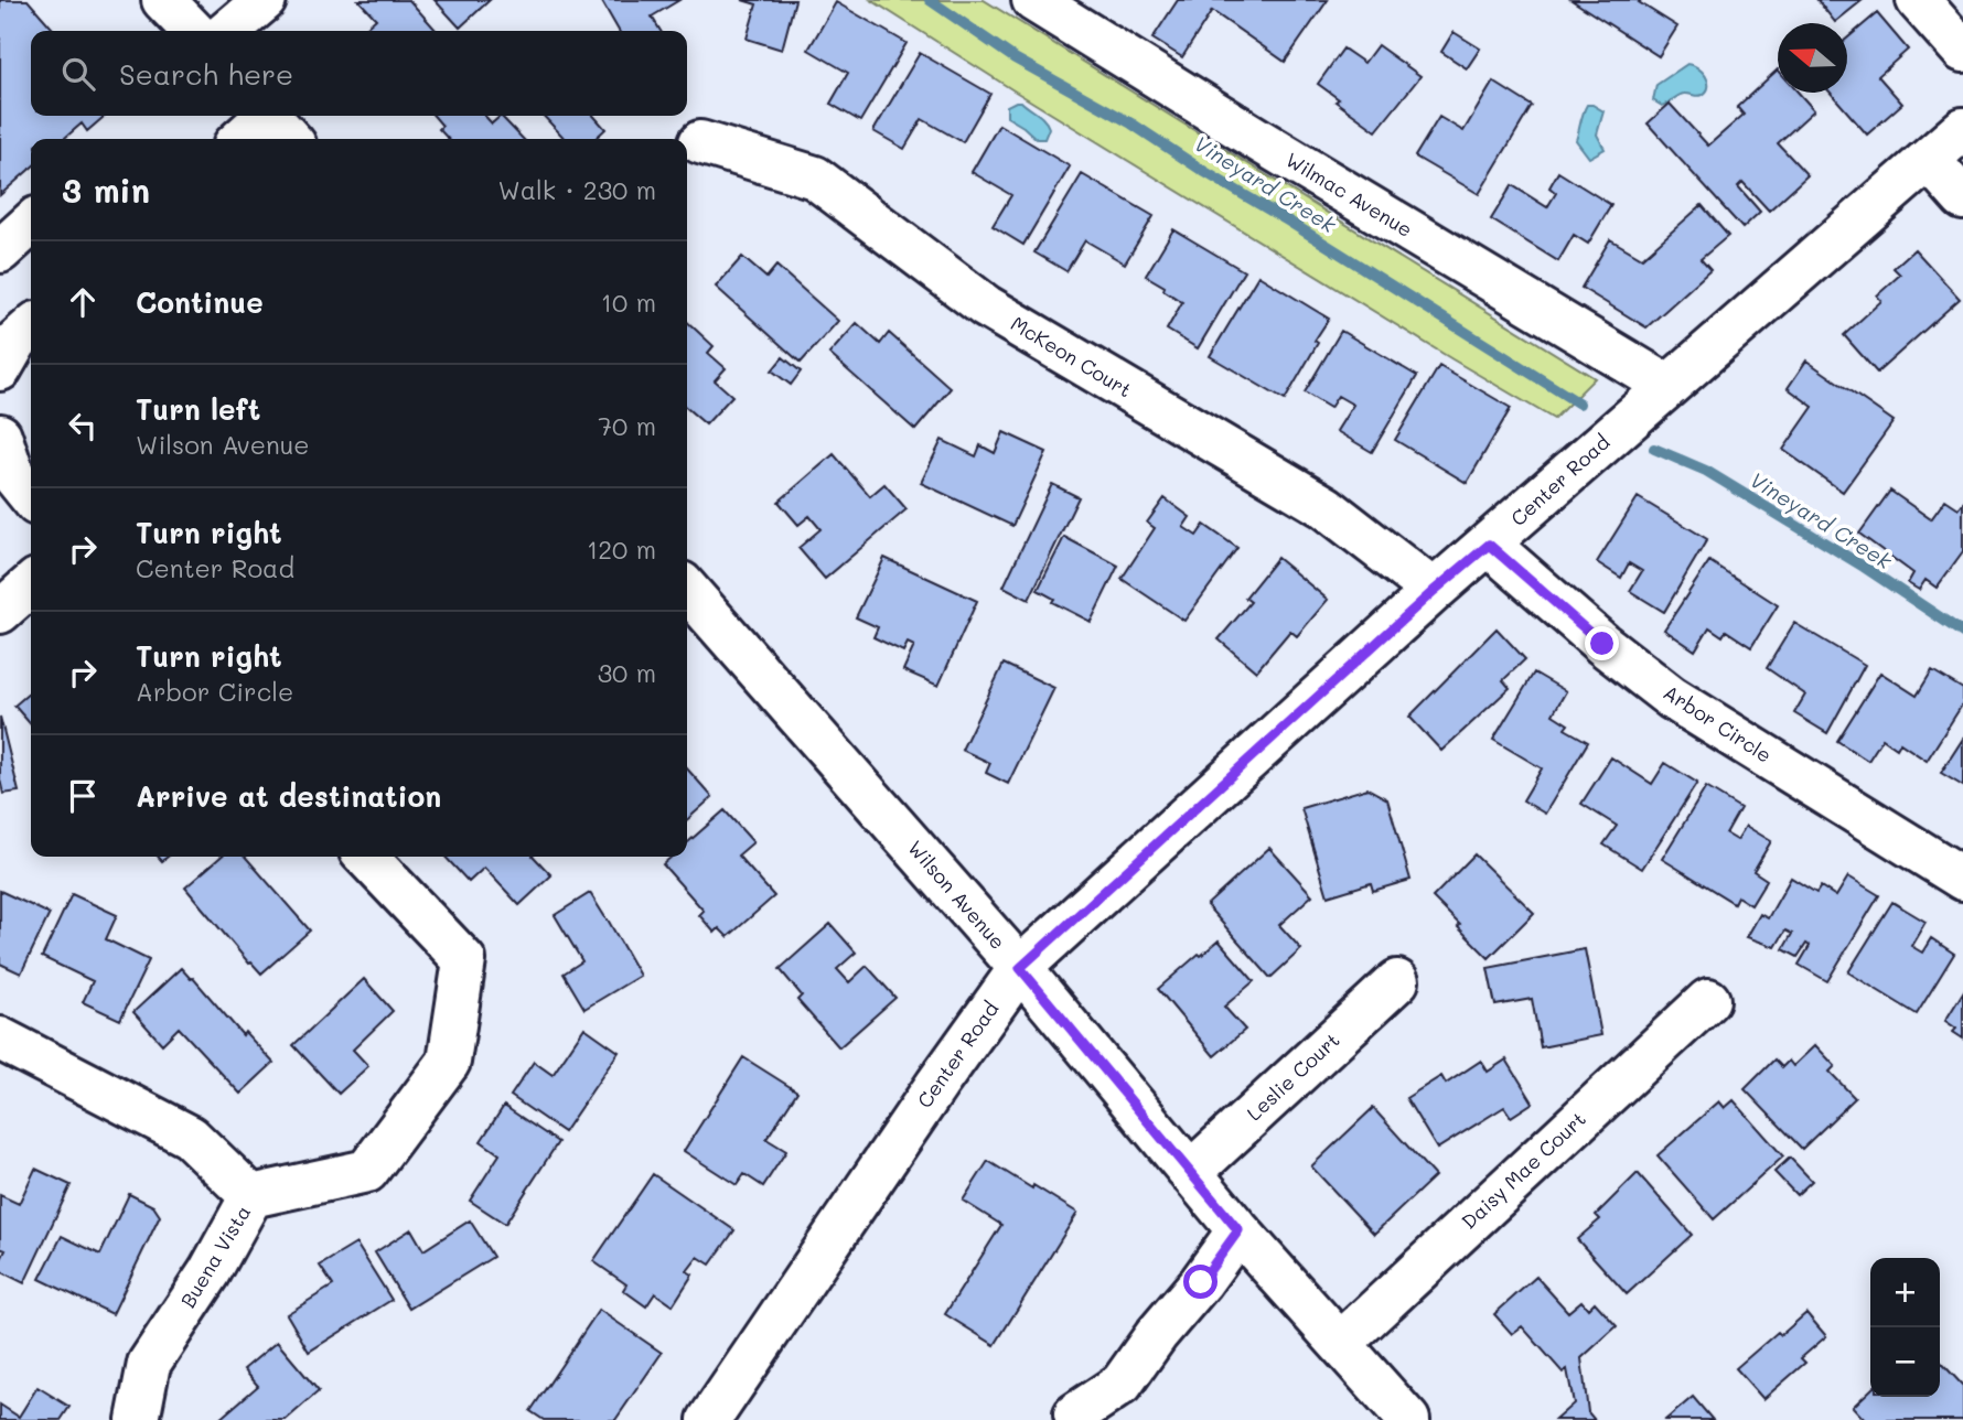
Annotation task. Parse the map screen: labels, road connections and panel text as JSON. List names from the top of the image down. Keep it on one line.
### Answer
{"streets":{"street":["Wilmac Avenue","McKeon Court","Center Road","Arbor Circle","Wilson Avenue","Leslie Court","Daisy Mae Court","Buena Vista"]},"crossings":[["Wilmac Avenue","Center Road"],["McKeon Court","Center Road"],["Center Road","Arbor Circle"],["Center Road","Wilson Avenue"],["Wilson Avenue","Leslie Court"],["Wilson Avenue","Daisy Mae Court"]],"water":["Vineyard Creek"],"north":"left","page":{"search":"Search here","heading":["3 min","Walk · 230 m"],"list":[["Continue","10 m"],["Turn left","Wilson Avenue","70 m"],["Turn right","Center Road","120 m"],["Turn right","Arbor Circle","30 m"],"Arrive at destination"],"map_buttons":["+","−"]}}
